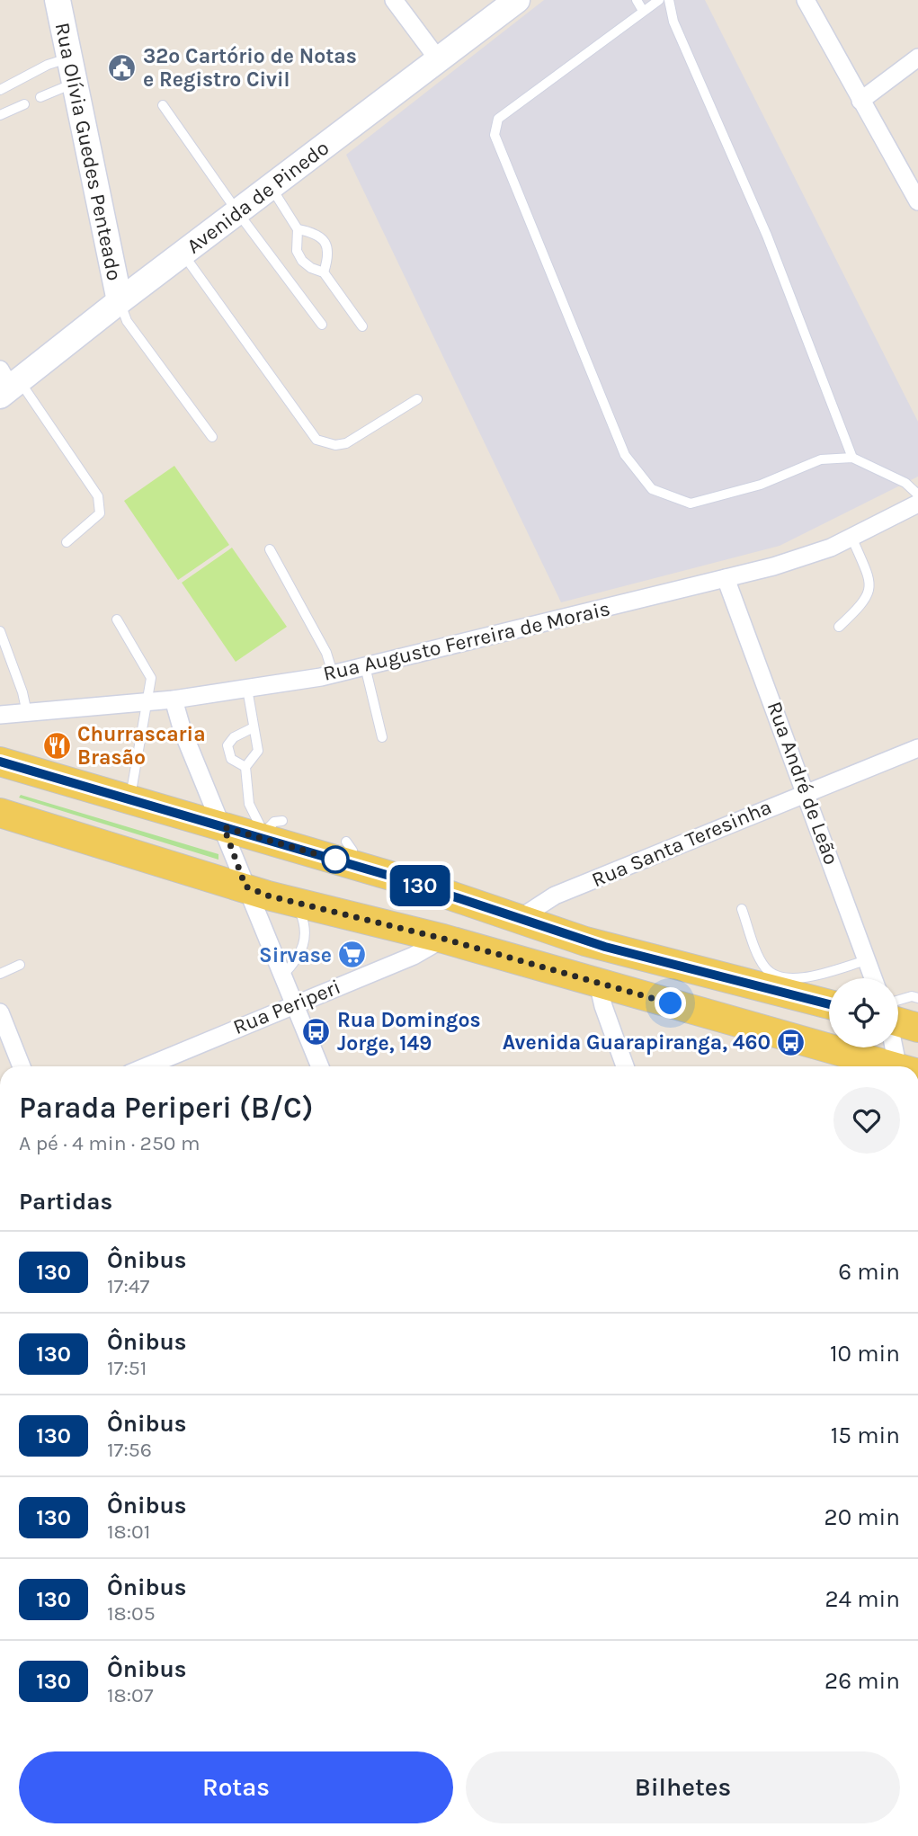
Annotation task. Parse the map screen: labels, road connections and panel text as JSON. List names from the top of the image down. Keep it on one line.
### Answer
{"streets":{"street":["Rua Olívia Guedes Penteado","Avenida de Pinedo","Rua Augusto Ferreira de Morais","Rua André de Leão","Rua Santa Teresinha","Rua Periperi"]},"crossings":[["Rua Olívia Guedes Penteado","Avenida de Pinedo"],["Rua Augusto Ferreira de Morais","Rua André de Leão"],["Rua André de Leão","Rua Santa Teresinha"]],"places":{"public building":["32º Cartório de Notas e Registro Civil"],"restaurant":["Churrascaria Brasão"],"supermarket":["Sirvase"],"bus stop":["Rua Domingos Jorge, 149","Avenida Guarapiranga, 460"]},"lines":["bus line 130"],"page":{"on_map":"130","heading":[["Parada Periperi (B/C)","A pé · 4 min · 250 m"],"Partidas"],"list":[{"mark":"130","name":"Ônibus","note":"17:47","value":"6 min"},{"mark":"130","name":"Ônibus","note":"17:51","value":"10 min"},{"mark":"130","name":"Ônibus","note":"17:56","value":"15 min"},{"mark":"130","name":"Ônibus","note":"18:01","value":"20 min"},{"mark":"130","name":"Ônibus","note":"18:05","value":"24 min"},{"mark":"130","name":"Ônibus","note":"18:07","value":"26 min"}],"buttons":["Rotas","Bilhetes"]}}
